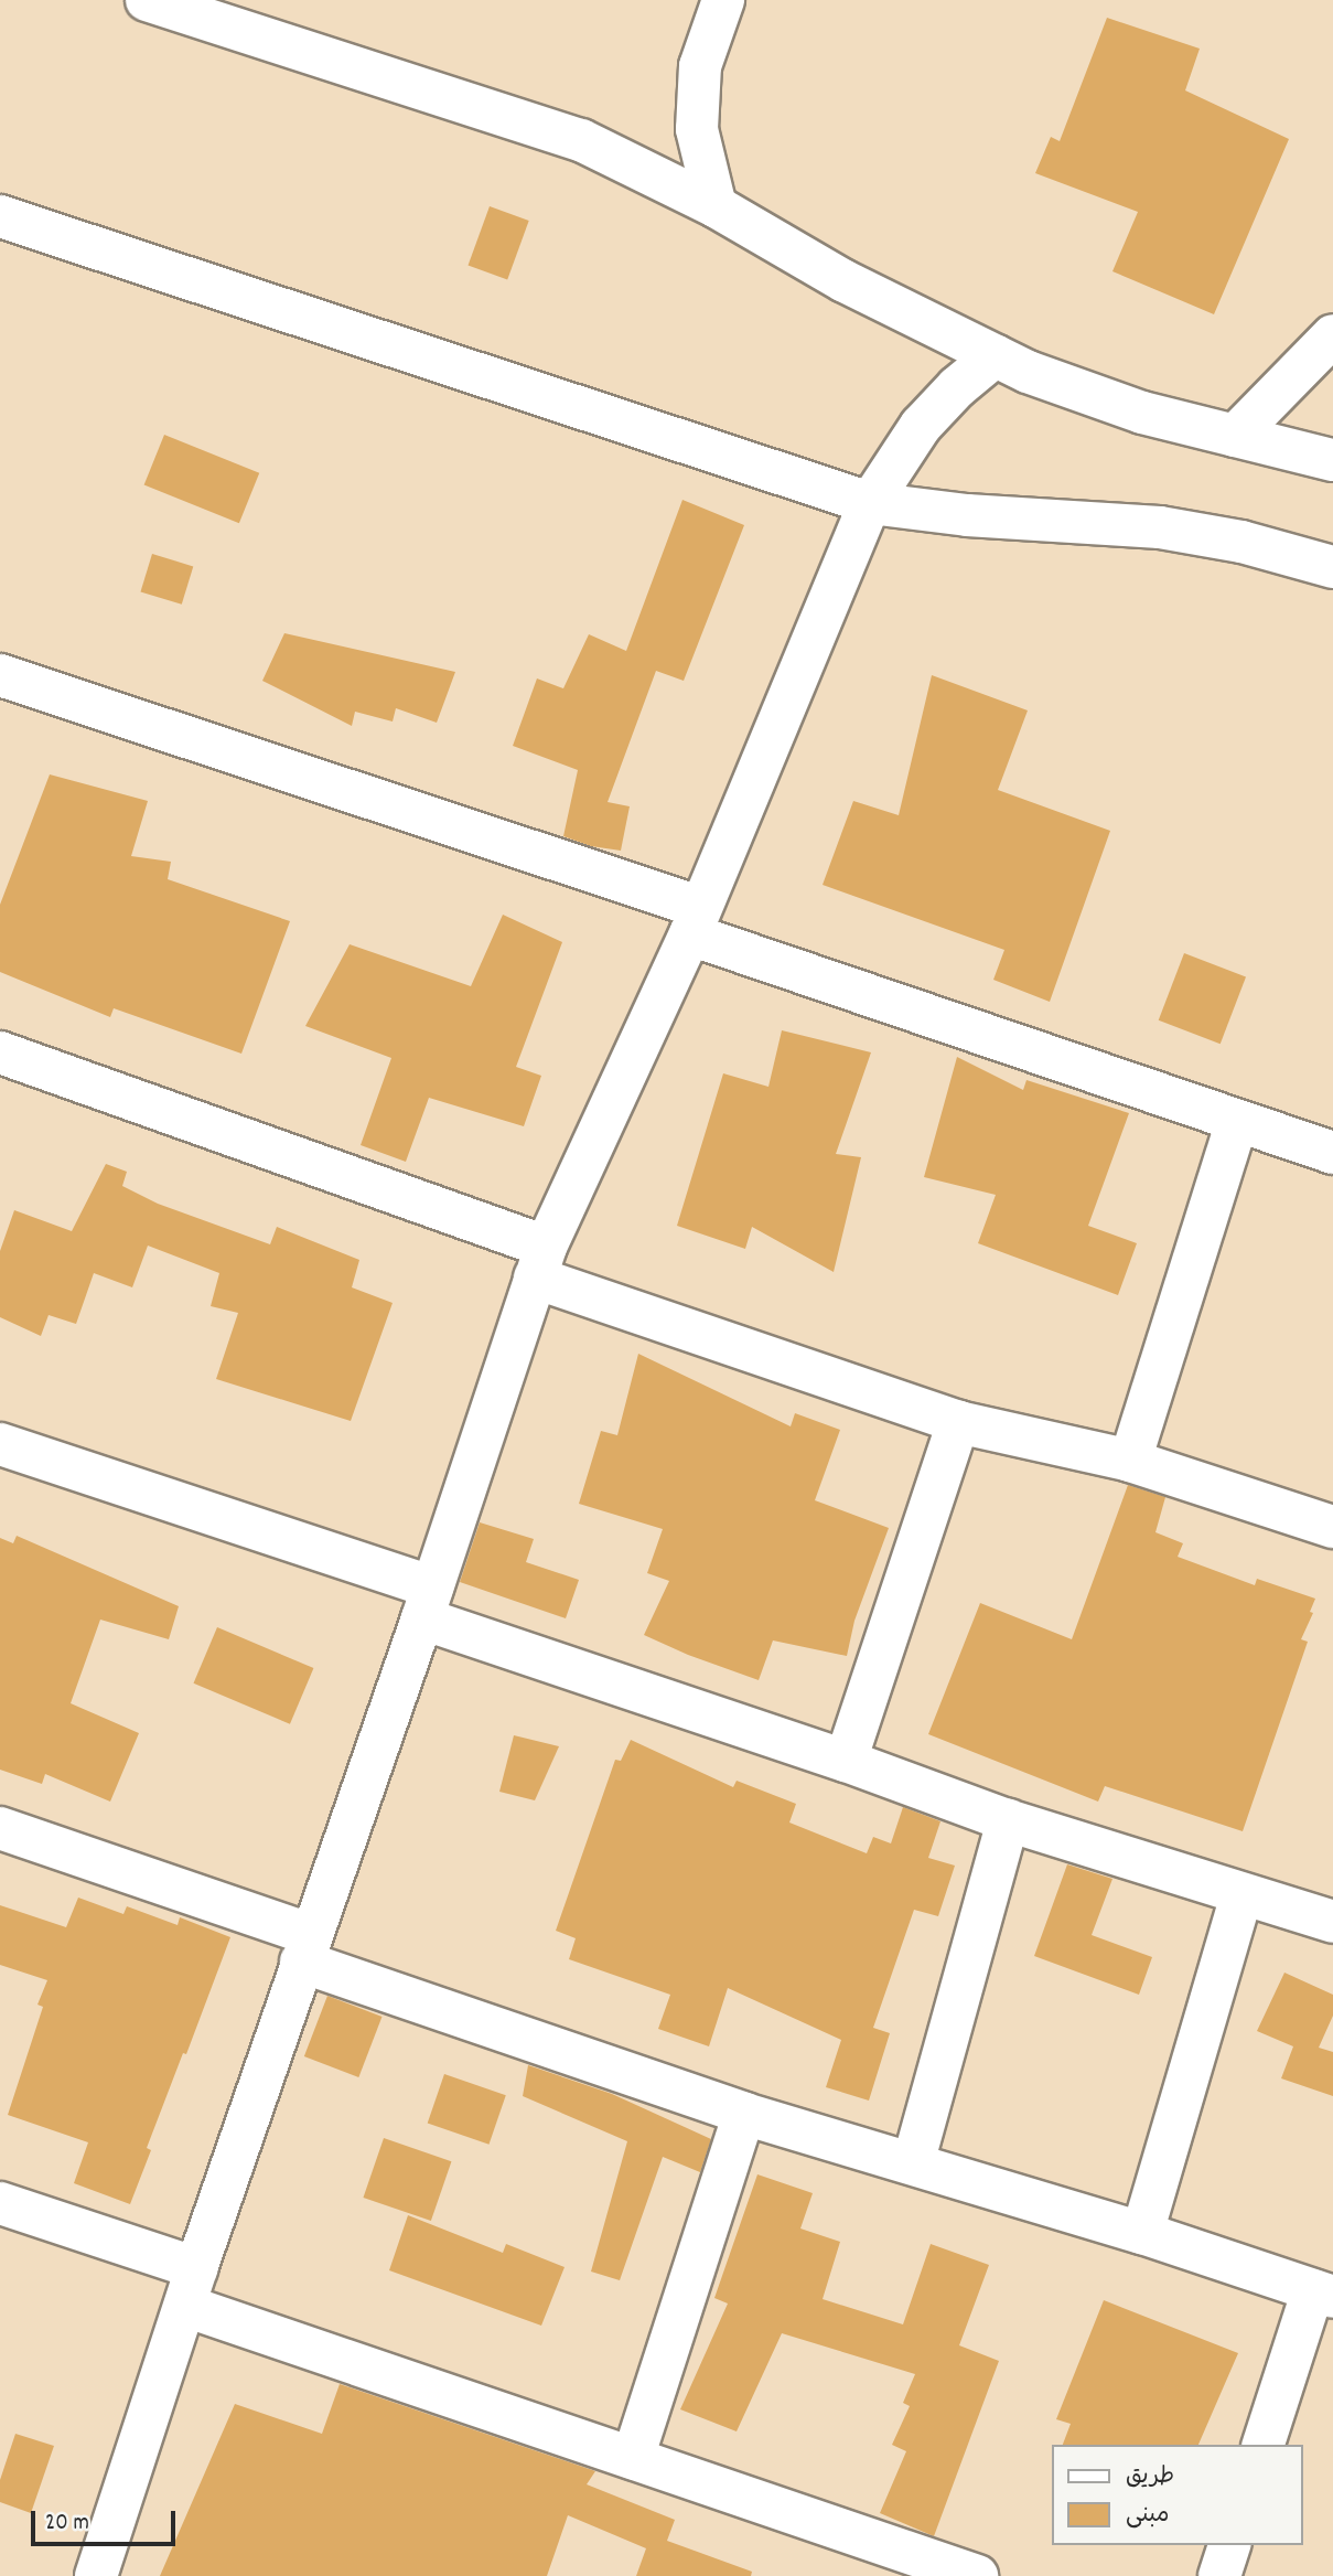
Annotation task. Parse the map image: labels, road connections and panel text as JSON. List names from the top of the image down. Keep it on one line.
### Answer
{"legend":["طريق","مبنى"],"scale_bar":"20 m"}
